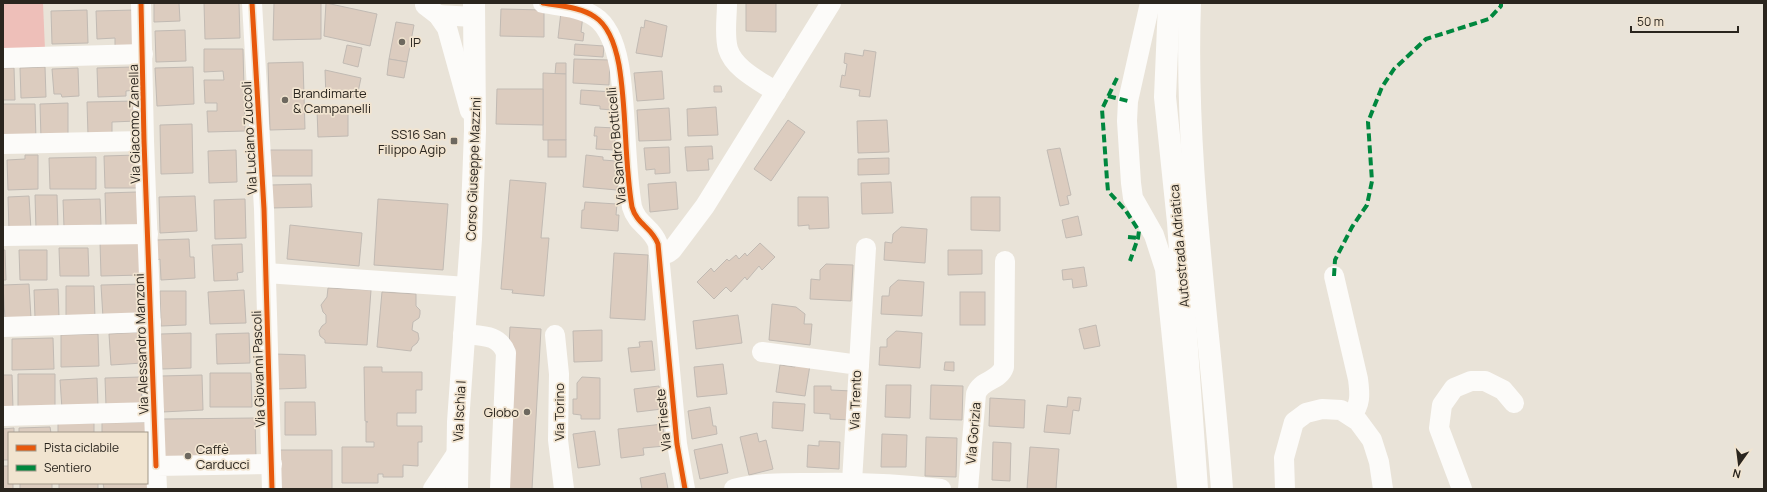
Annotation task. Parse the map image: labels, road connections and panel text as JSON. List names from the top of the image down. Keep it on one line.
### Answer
{"streets":{"main road":["Corso Giuseppe Mazzini","Autostrada Adriatica","Via Ischia I"],"street":["Via Giacomo Zanella","Via Luciano Zuccoli","Via Sandro Botticelli","Via Alessandro Manzoni","Via Giovanni Pascoli","Via Trento","Via Torino","Via Trieste","Via Gorizia"]},"crossings":[["Via Giacomo Zanella","Via Alessandro Manzoni"],["Via Luciano Zuccoli","Via Giovanni Pascoli"],["Via Sandro Botticelli","Via Trieste"],["Corso Giuseppe Mazzini","Via Ischia I"]],"places":{"other":["IP","Brandimarte & Campanelli","Globo","Caffè Carducci"],"transit":["SS16 San Filippo Agip"]},"legend":["Pista ciclabile","Sentiero"],"scale_bar":"50 m","north":"bottom"}
